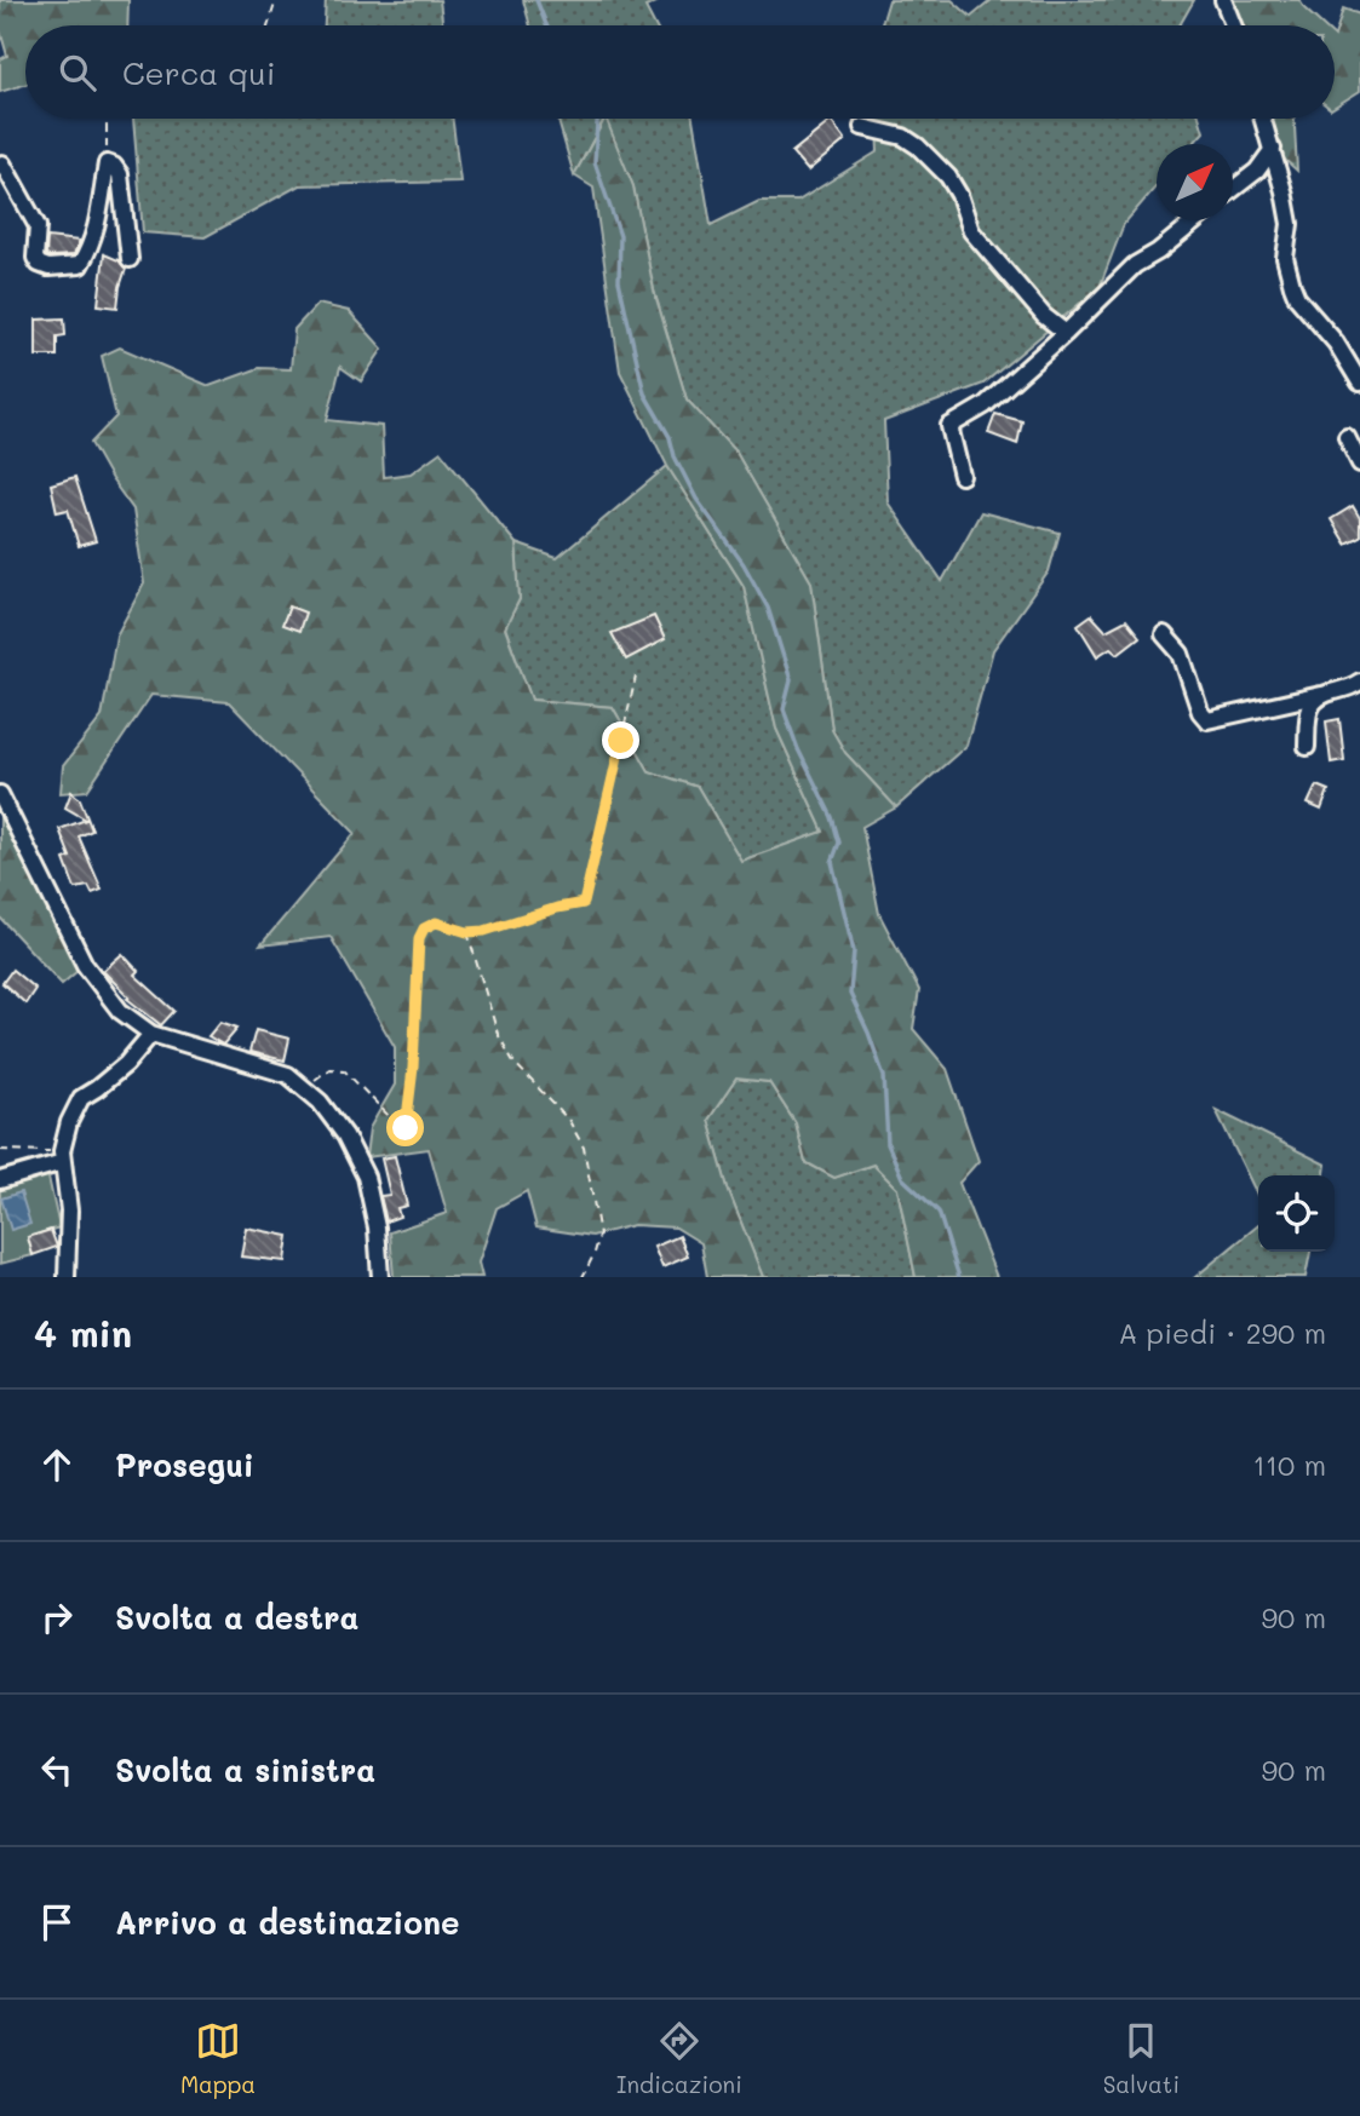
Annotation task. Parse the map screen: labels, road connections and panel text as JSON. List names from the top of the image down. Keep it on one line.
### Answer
{"north":"top right","page":{"search":"Cerca qui","heading":["4 min","A piedi · 290 m"],"list":[["Prosegui","110 m"],["Svolta a destra","90 m"],["Svolta a sinistra","90 m"],"Arrivo a destinazione"],"nav":["Mappa","Indicazioni","Salvati"]}}
